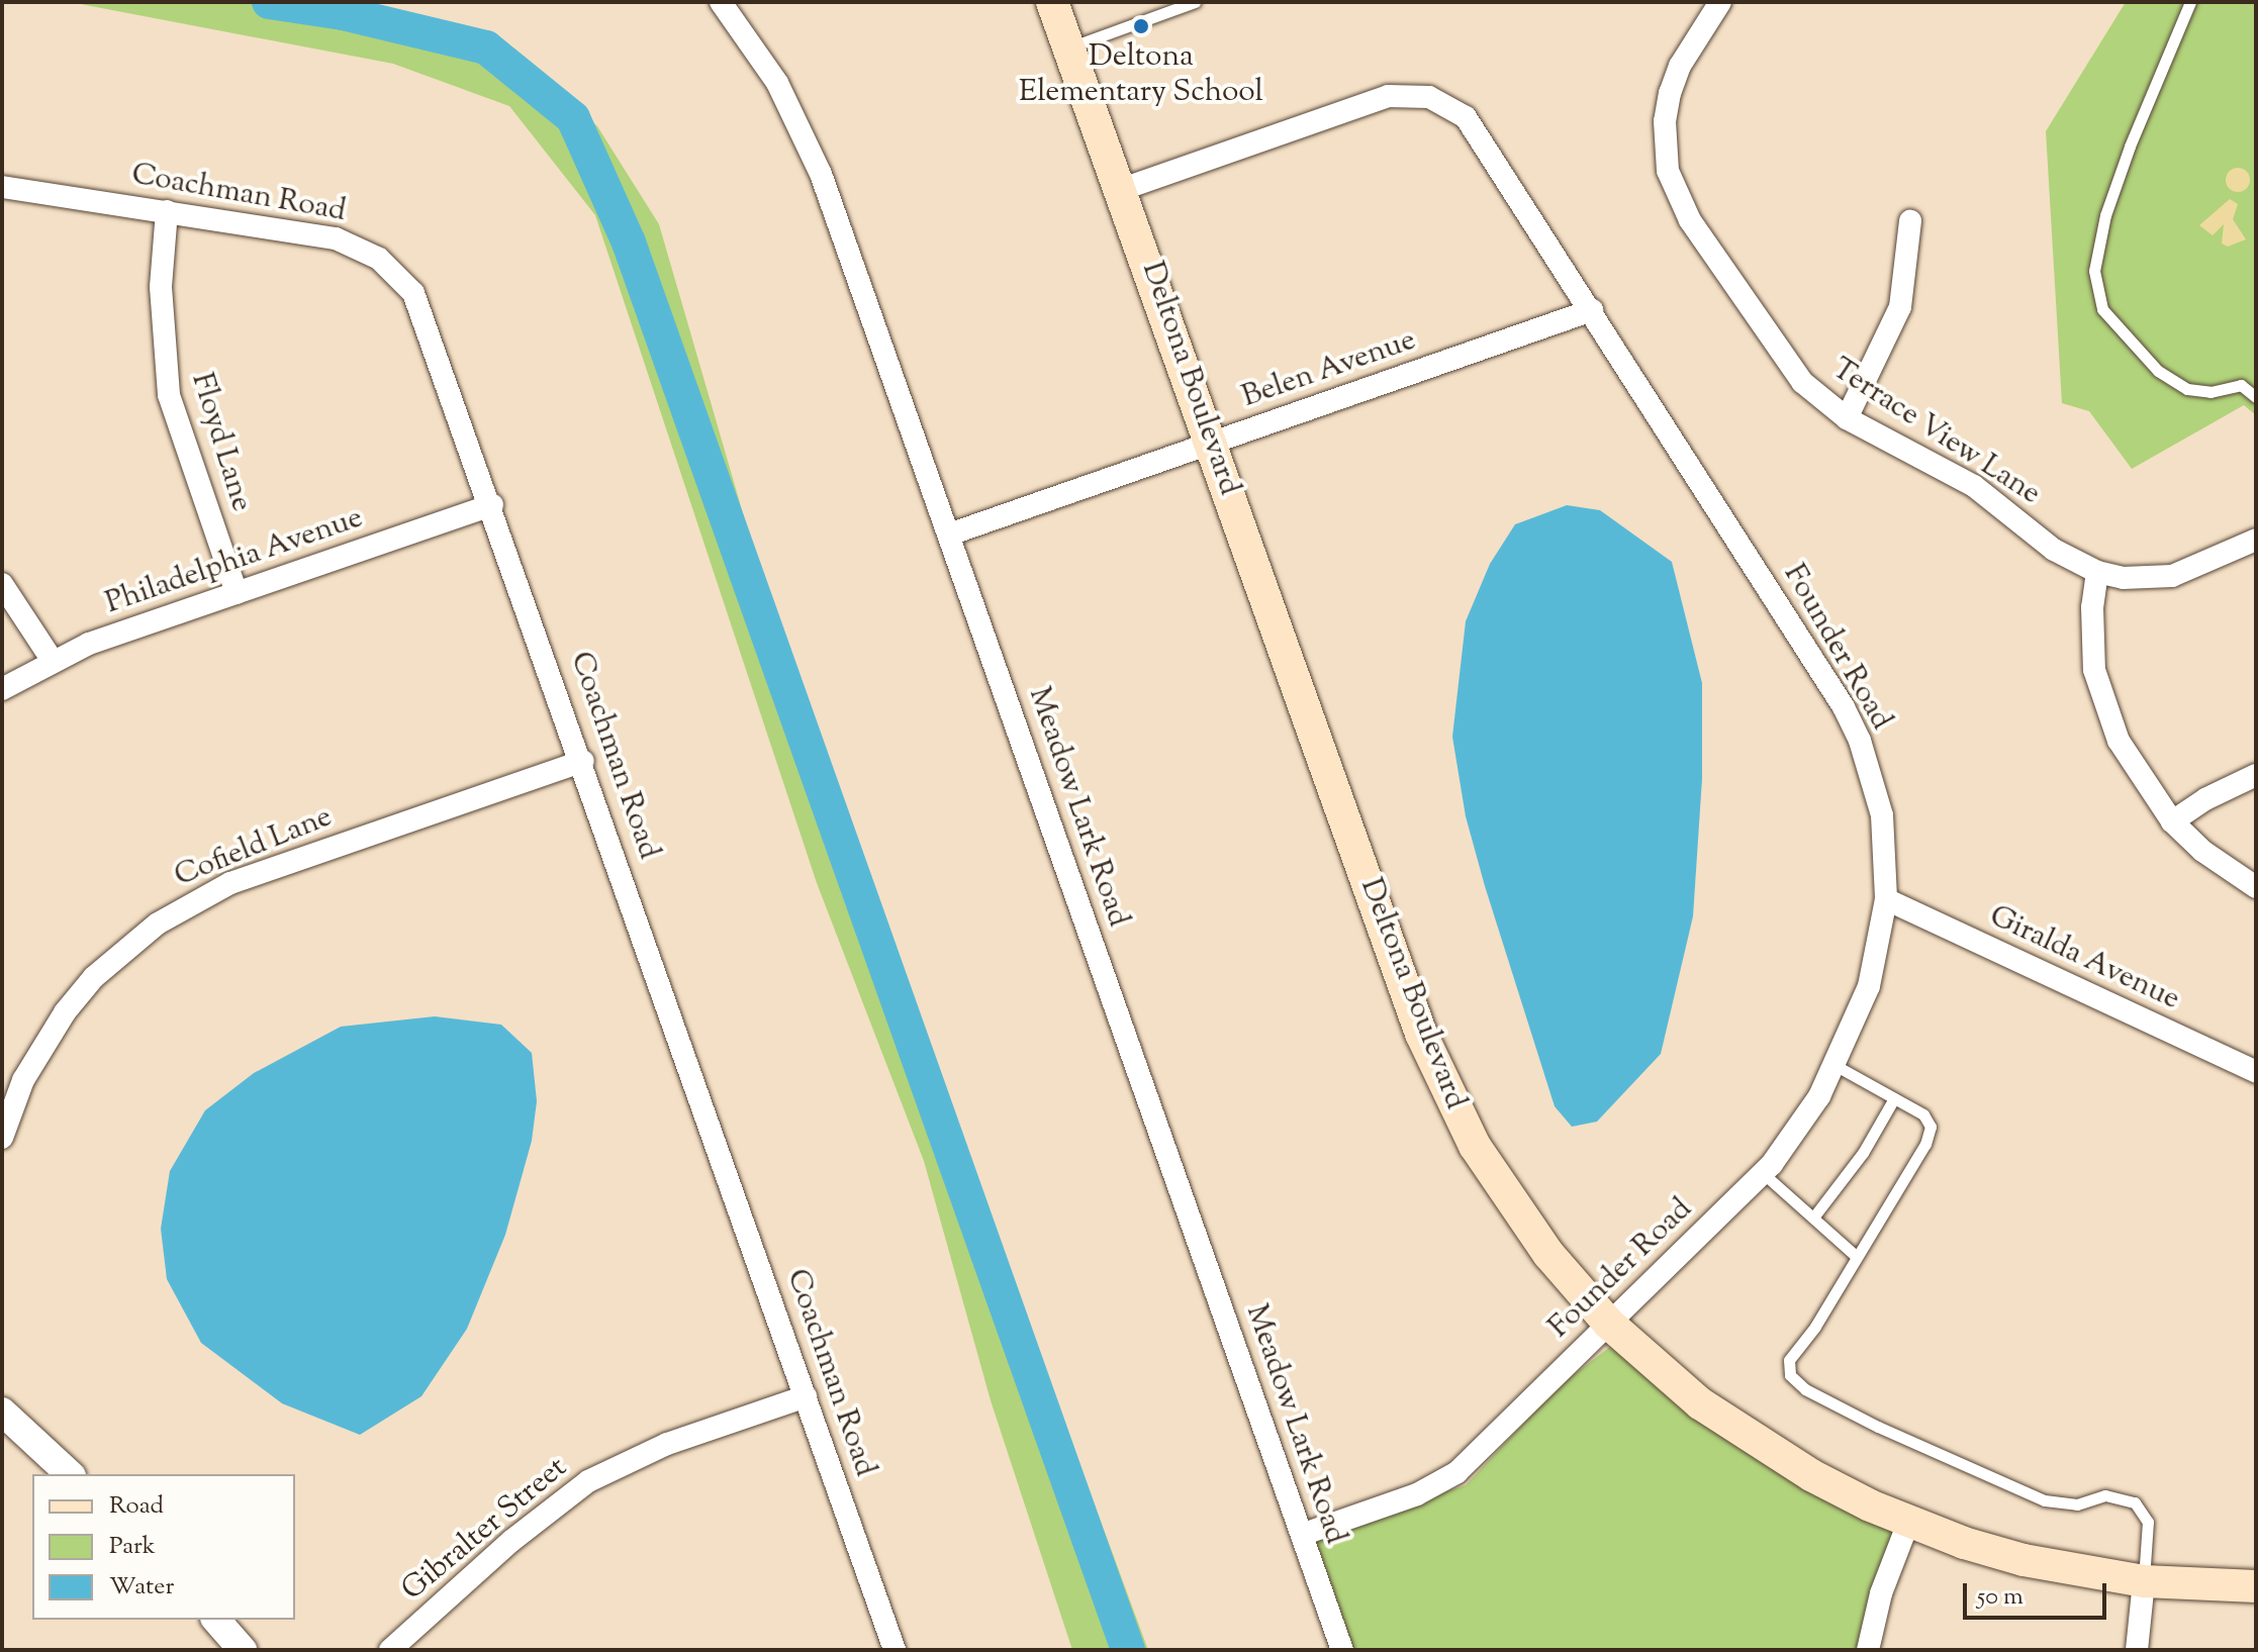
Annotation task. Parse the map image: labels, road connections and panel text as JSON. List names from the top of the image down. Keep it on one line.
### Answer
{"streets":{"main road":["Deltona Boulevard"],"street":["Coachman Road","Belen Avenue","Terrace View Lane","Floyd Lane","Philadelphia Avenue","Founder Road","Meadow Lark Road","Cofield Lane","Giralda Avenue","Gibralter Street"]},"crossings":[["Coachman Road","Floyd Lane"],["Coachman Road","Philadelphia Avenue"],["Coachman Road","Cofield Lane"],["Coachman Road","Gibralter Street"],["Belen Avenue","Deltona Boulevard"],["Belen Avenue","Founder Road"],["Belen Avenue","Meadow Lark Road"],["Deltona Boulevard","Founder Road"],["Floyd Lane","Philadelphia Avenue"],["Founder Road","Meadow Lark Road"],["Founder Road","Giralda Avenue"]],"places":["Deltona Elementary School"],"legend":["Road","Park","Water"],"scale_bar":"50 m"}
